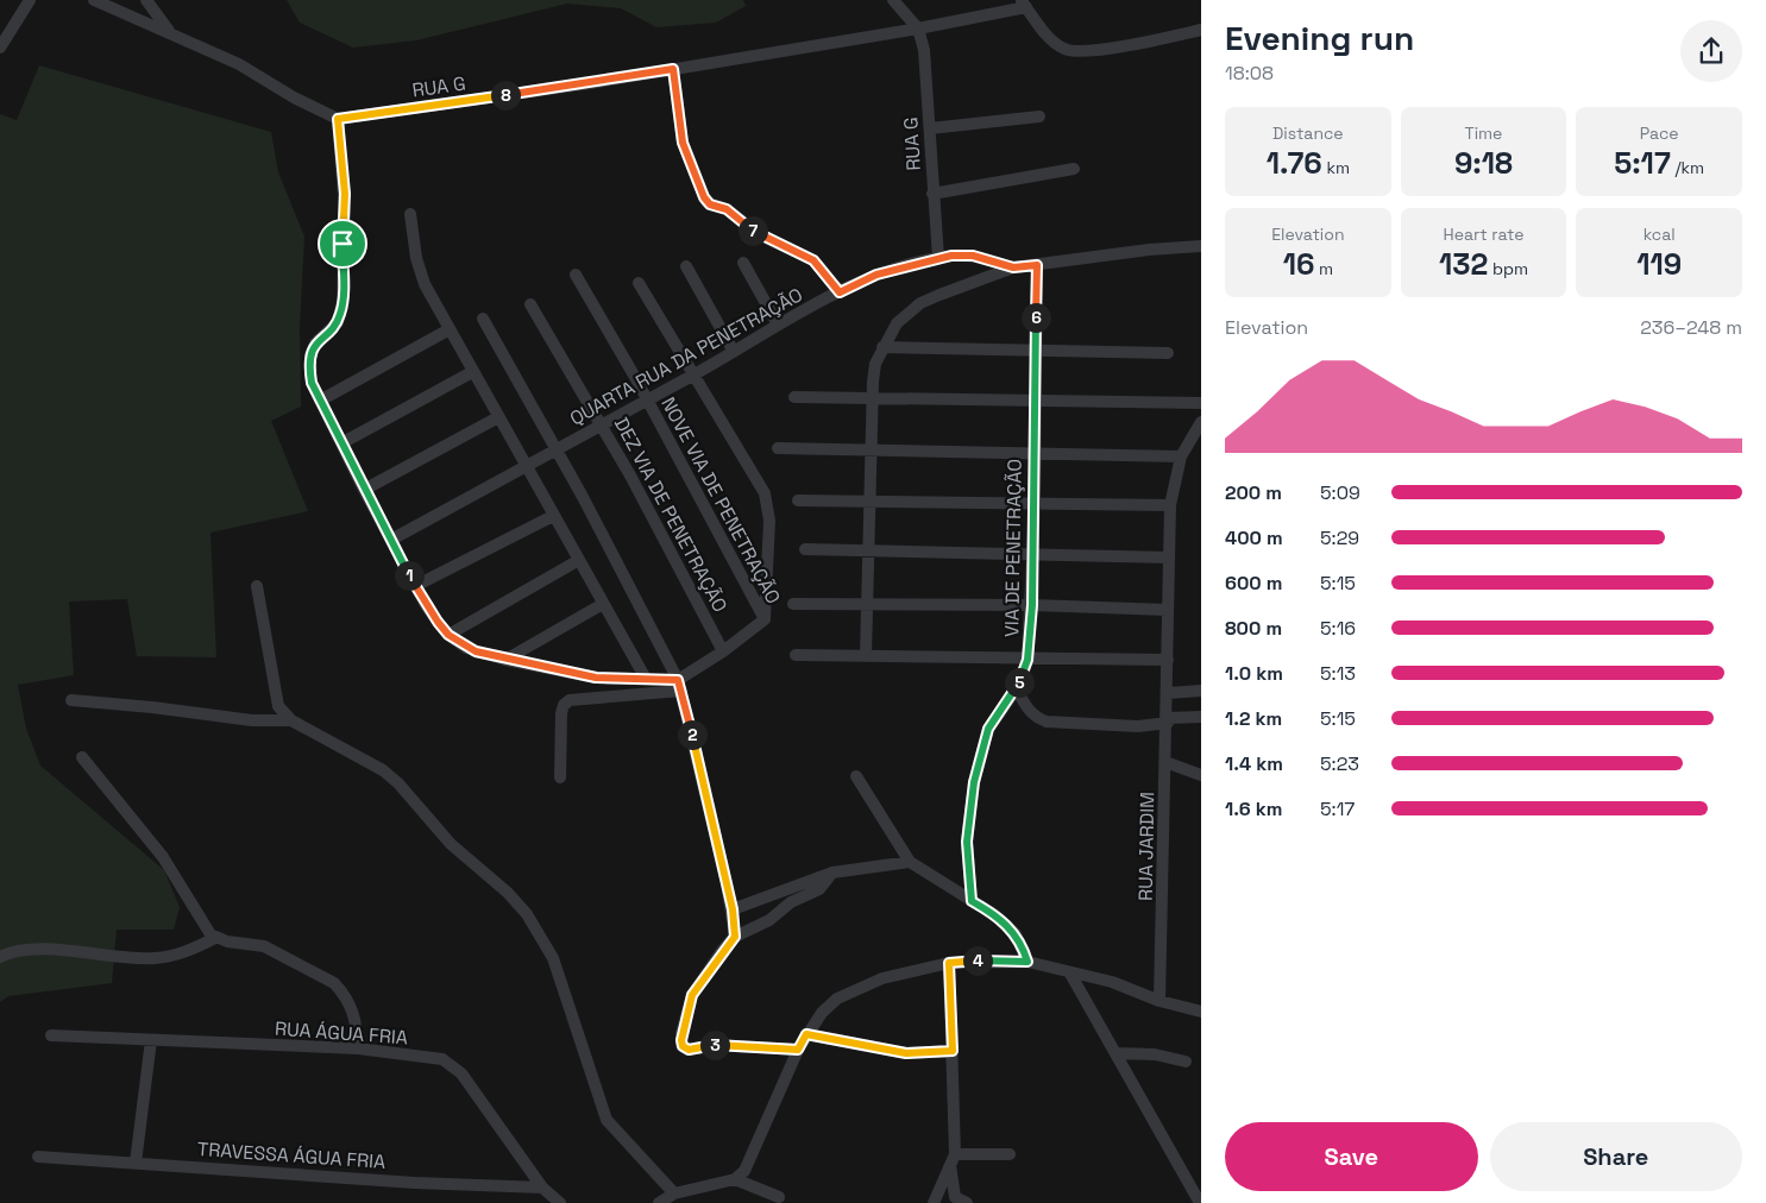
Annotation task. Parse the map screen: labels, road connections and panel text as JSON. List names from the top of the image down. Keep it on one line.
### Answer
{"streets":{"street":["RUA G","QUARTA RUA DA PENETRAÇÃO","NOVE VIA DE PENETRAÇÃO","DEZ VIA DE PENETRAÇÃO","VIA DE PENETRAÇÃO","RUA JARDIM","RUA ÁGUA FRIA","TRAVESSA ÁGUA FRIA"]},"crossings":[["RUA G","QUARTA RUA DA PENETRAÇÃO"],["QUARTA RUA DA PENETRAÇÃO","NOVE VIA DE PENETRAÇÃO"],["QUARTA RUA DA PENETRAÇÃO","DEZ VIA DE PENETRAÇÃO"],["RUA ÁGUA FRIA","TRAVESSA ÁGUA FRIA"]],"page":{"heading":["Evening run","18:08"],"pins":["8","7","6","1","5","2","4","3"],"stats":[["Distance","1.76 km"],["Time","9:18"],["Pace","5:17 /km"],["Elevation","16 m"],["Heart rate","132 bpm"],["kcal","119"]],"chart":["Elevation","236–248 m"],"list":[{"name":"200 m","note":"5:09"},{"name":"400 m","note":"5:29"},{"name":"600 m","note":"5:15"},{"name":"800 m","note":"5:16"},{"name":"1.0 km","note":"5:13"},{"name":"1.2 km","note":"5:15"},{"name":"1.4 km","note":"5:23"},{"name":"1.6 km","note":"5:17"}],"buttons":["Save","Share"]}}
